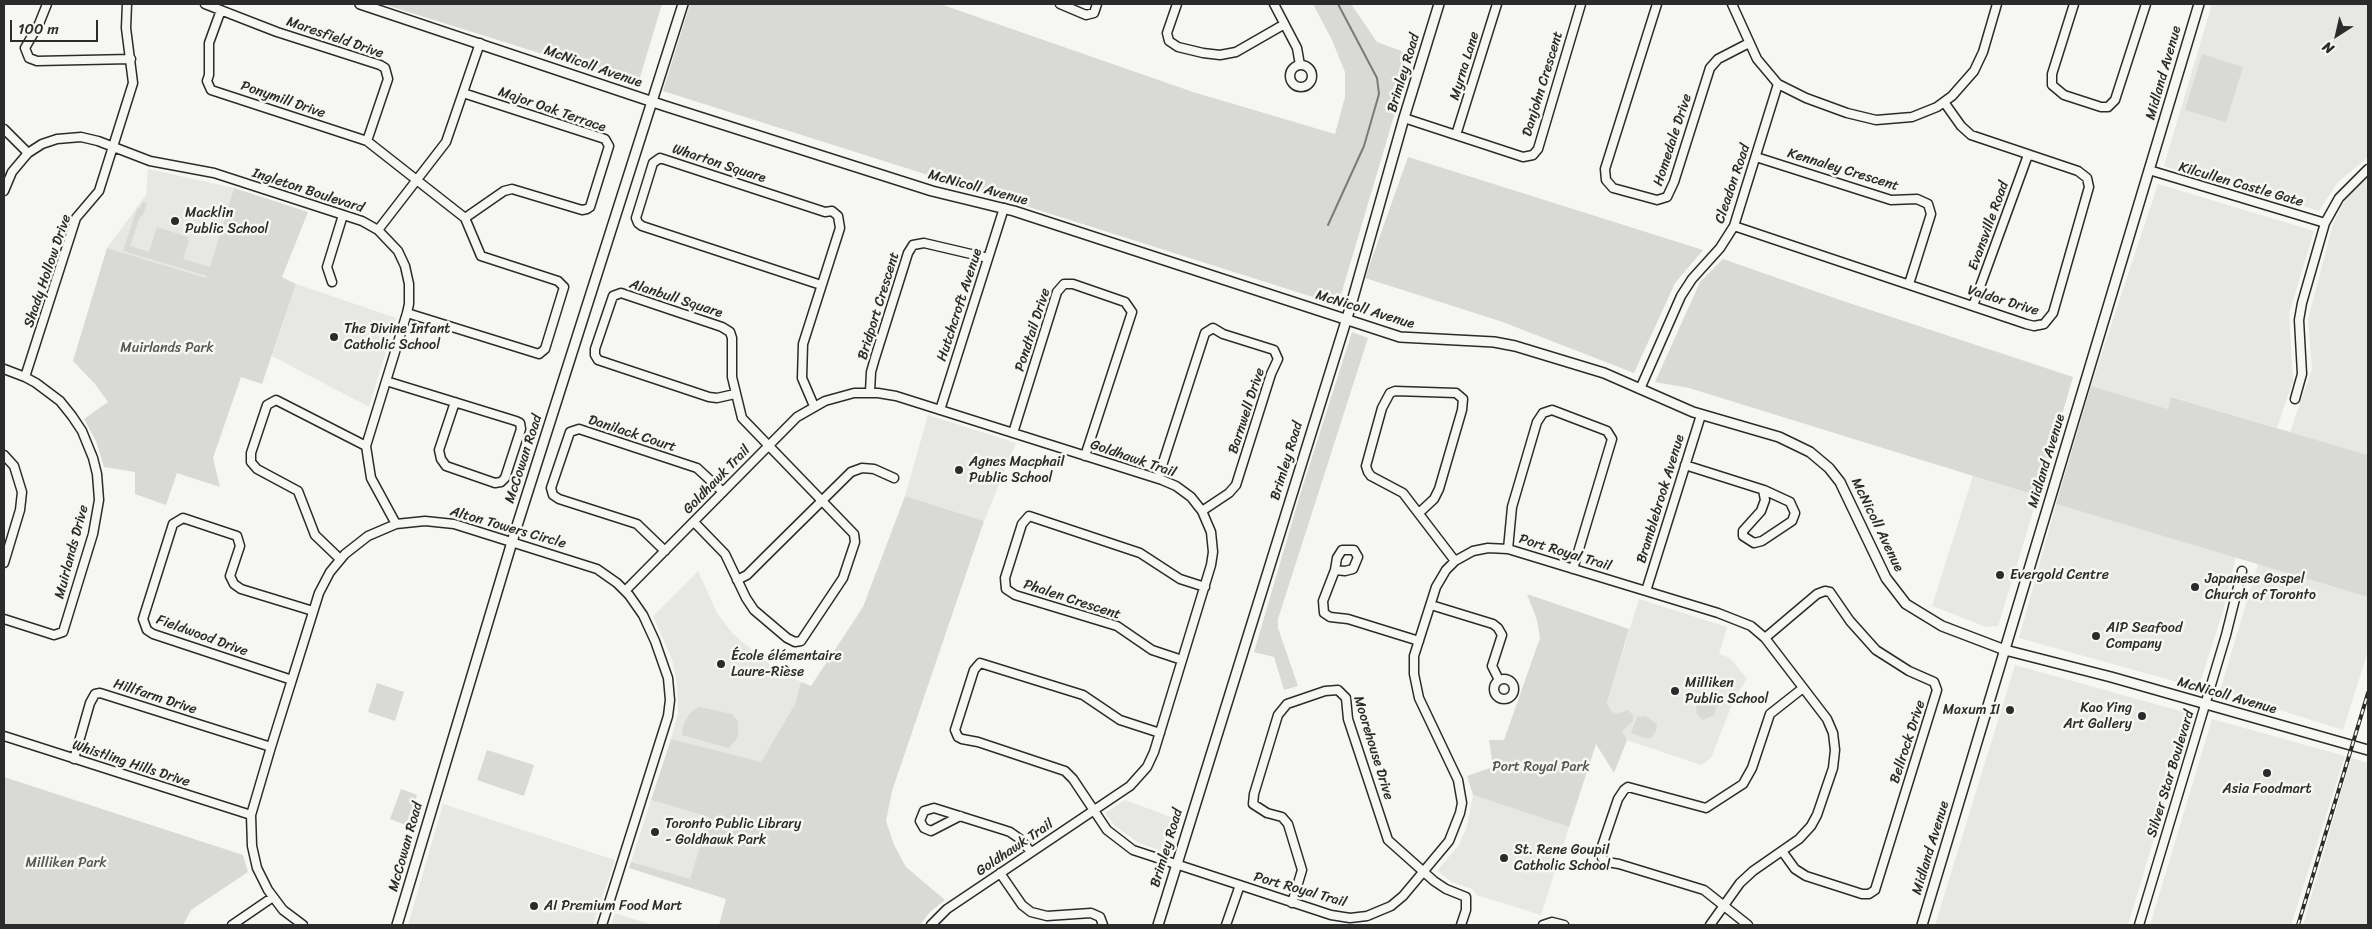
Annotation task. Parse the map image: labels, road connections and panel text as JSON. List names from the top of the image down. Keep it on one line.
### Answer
{"streets":{"main road":["McNicoll Avenue","Brimley Road","Midland Avenue","McCowan Road"],"street":["Maresfield Drive","Myrna Lane","Danjohn Crescent","Ponymill Drive","Major Oak Terrace","Homedale Drive","Wharton Square","Kennaley Crescent","Cleadon Road","Kilcullen Castle Gate","Ingleton Boulevard","Evansville Road","Shady Hollow Drive","Alanbull Square","Valdor Drive","Hutchcroft Avenue","Bridport Crescent","Pondtail Drive","Barnwell Drive","Danilack Court","Goldhawk Trail","Bramblebrook Avenue","Alton Towers Circle","Muirlands Drive","Port Royal Trail","Phalen Crescent","Fieldwood Drive","Hillfarm Drive","Bellrock Drive","Moorehouse Drive","Whistling Hills Drive","Silver Star Boulevard"]},"crossings":[["Maresfield Drive","Ponymill Drive"],["Myrna Lane","Danjohn Crescent"],["McNicoll Avenue","Brimley Road"],["McNicoll Avenue","Midland Avenue"],["McNicoll Avenue","Cleadon Road"],["McNicoll Avenue","Hutchcroft Avenue"],["McNicoll Avenue","McCowan Road"],["McNicoll Avenue","Bramblebrook Avenue"],["McNicoll Avenue","Silver Star Boulevard"],["Brimley Road","Danjohn Crescent"],["Brimley Road","Port Royal Trail"],["Midland Avenue","Kilcullen Castle Gate"],["Ponymill Drive","Major Oak Terrace"],["Wharton Square","Goldhawk Trail"],["Kennaley Crescent","Cleadon Road"],["Kennaley Crescent","Valdor Drive"],["Cleadon Road","Valdor Drive"],["Ingleton Boulevard","Shady Hollow Drive"],["Ingleton Boulevard","Alton Towers Circle"],["Evansville Road","Valdor Drive"],["Shady Hollow Drive","Muirlands Drive"],["Alanbull Square","Goldhawk Trail"],["Hutchcroft Avenue","Bridport Crescent"],["Hutchcroft Avenue","Goldhawk Trail"],["Bridport Crescent","Goldhawk Trail"],["Pondtail Drive","Goldhawk Trail"],["Barnwell Drive","Goldhawk Trail"],["Danilack Court","Goldhawk Trail"],["McCowan Road","Alton Towers Circle"],["Goldhawk Trail","Alton Towers Circle"],["Goldhawk Trail","Port Royal Trail"],["Goldhawk Trail","Phalen Crescent"],["Bramblebrook Avenue","Port Royal Trail"],["Alton Towers Circle","Fieldwood Drive"],["Alton Towers Circle","Hillfarm Drive"],["Alton Towers Circle","Whistling Hills Drive"],["Port Royal Trail","Bellrock Drive"],["Port Royal Trail","Moorehouse Drive"],["Hillfarm Drive","Whistling Hills Drive"]],"parks":["Muirlands Park","Port Royal Park","Milliken Park"],"places":["Macklin Public School","The Divine Infant Catholic School","Agnes Macphail Public School","Evergold Centre","Japanese Gospel Church of Toronto","AIP Seafood Company","École élémentaire Laure-Rièse","Milliken Public School","Maxum II","Kao Ying Art Gallery","Asia Foodmart","Toronto Public Library - Goldhawk Park","St. Rene Goupil Catholic School","AI Premium Food Mart"],"scale_bar":"100 m","north":"bottom left"}
